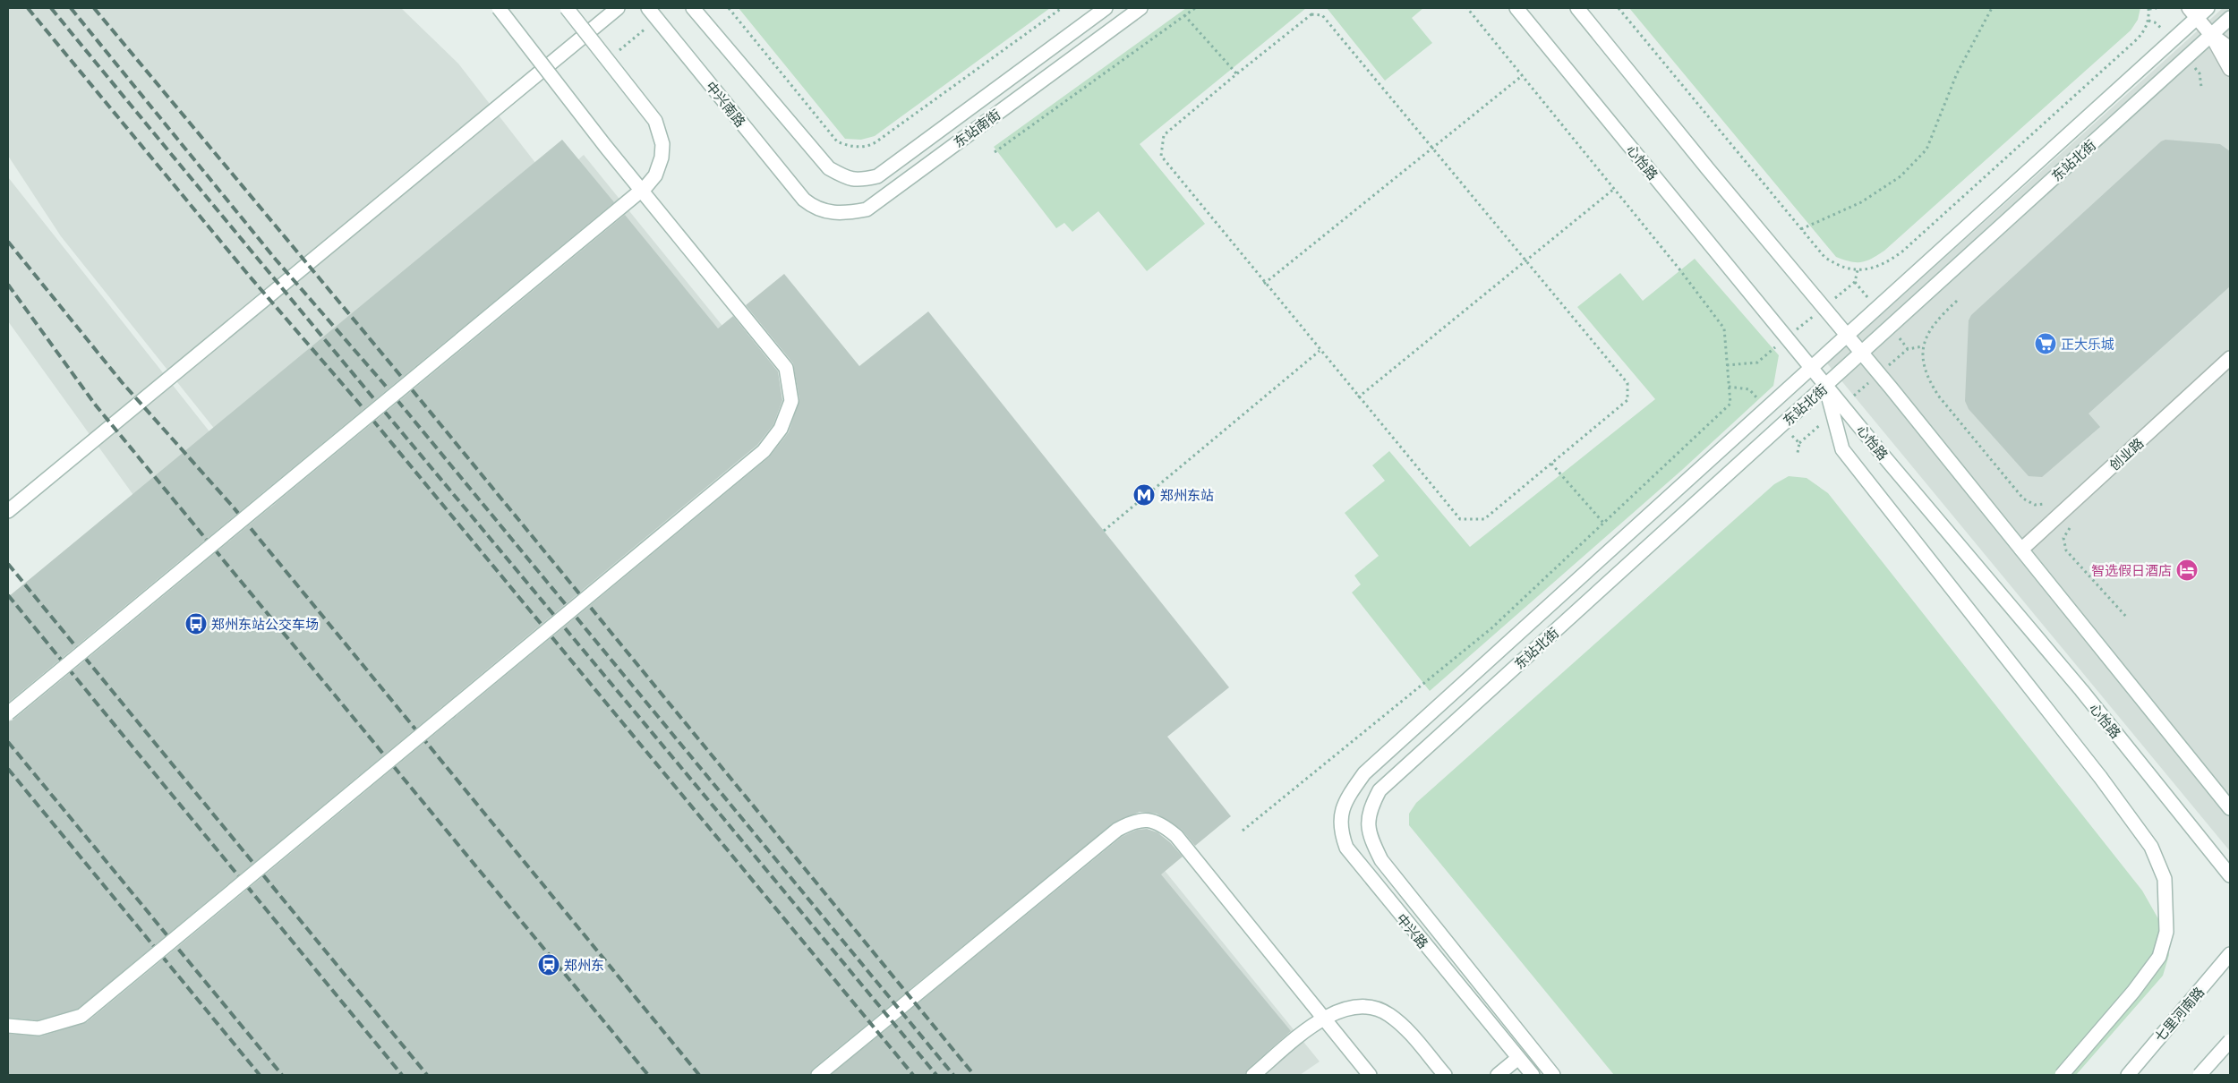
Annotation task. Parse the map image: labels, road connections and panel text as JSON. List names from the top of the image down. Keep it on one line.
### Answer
{"streets":{"street":["中兴南路","东站南街","东站北街","心怡路","创业路","中兴路","七里河南路"]},"crossings":[["中兴南路","东站南街"],["东站北街","心怡路"],["东站北街","中兴路"]],"places":{"supermarket":["正大乐城"],"metro station":["郑州东站"],"hotel":["智选假日酒店"],"bus stop":["郑州东站公交车场"],"station":["郑州东"]}}
